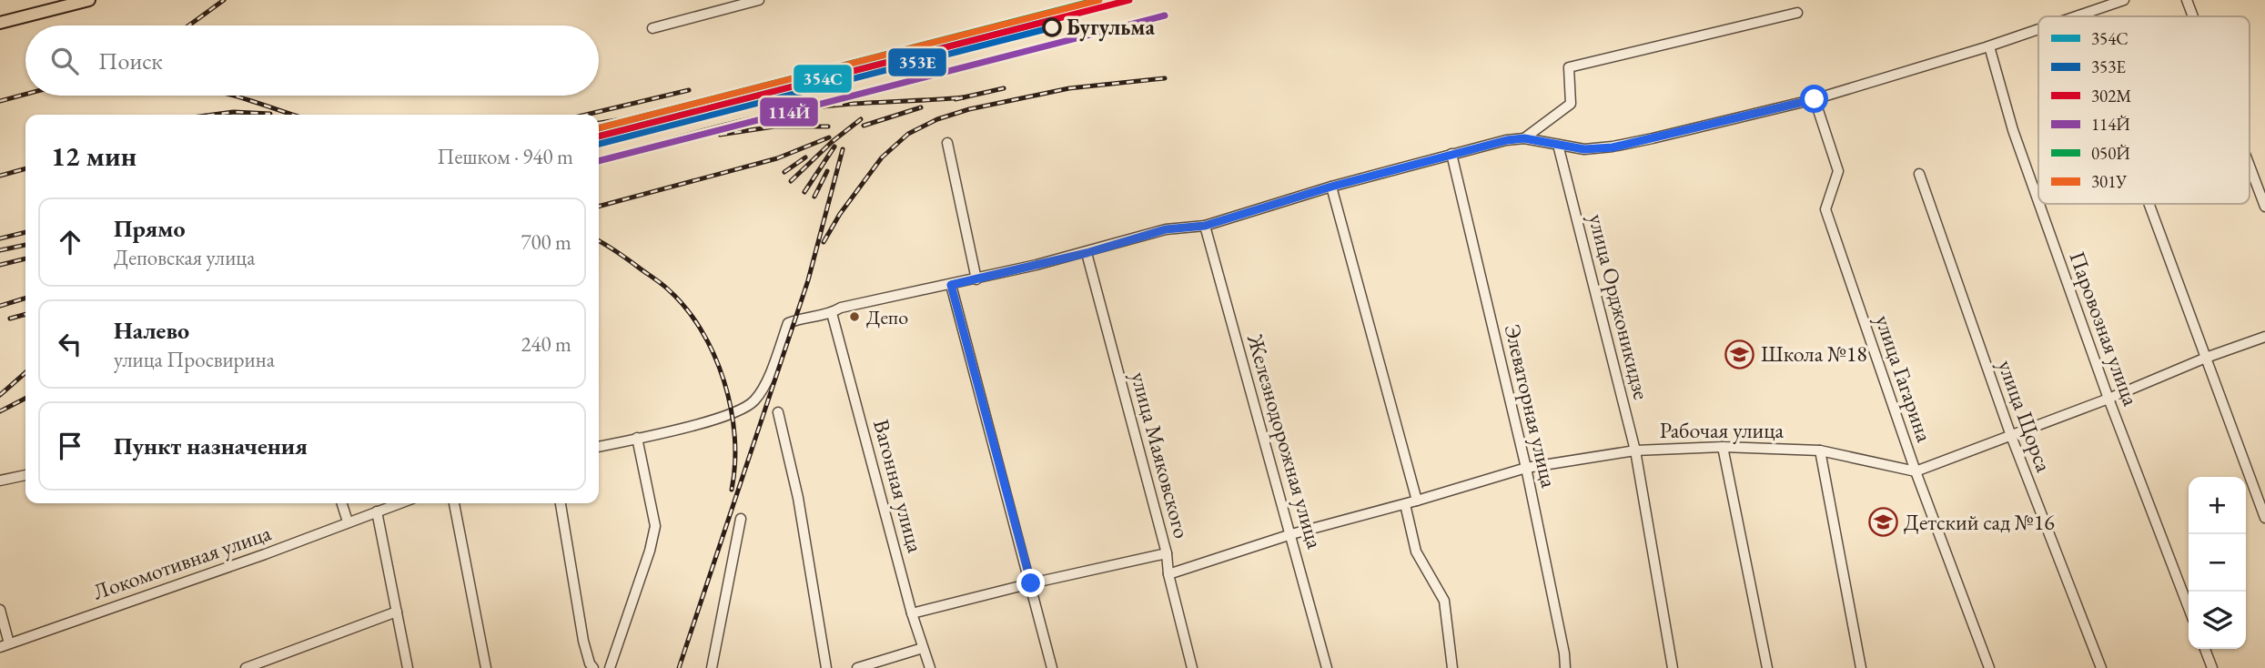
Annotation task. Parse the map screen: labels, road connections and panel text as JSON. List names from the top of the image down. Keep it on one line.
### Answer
{"streets":{"street":["улица Орджоникидзе","Паровозная улица","улица Гагарина","Элеваторная улица","улица Щорса","Рабочая улица","Железнодорожная улица","улица Маяковского","Вагонная улица","Локомотивная улица"]},"crossings":[["улица Орджоникидзе","Рабочая улица"],["улица Гагарина","Рабочая улица"],["Элеваторная улица","Рабочая улица"],["Рабочая улица","Железнодорожная улица"],["Рабочая улица","улица Маяковского"]],"places":{"other":["Бугульма","Депо"],"school or university":["Школа №18","Детский сад №16"]},"lines":["transit line 302М","transit line 050Й","transit line 301У","transit line 114Й","transit line 354С","transit line 353Е"],"legend":["354С","353Е","302М","114Й","050Й","301У"],"page":{"search":"Поиск","heading":["12 мин","Пешком · 940 m"],"list":[["Прямо","Деповская улица","700 m"],["Налево","улица Просвирина","240 m"],"Пункт назначения"],"map_buttons":["+","−"]}}
